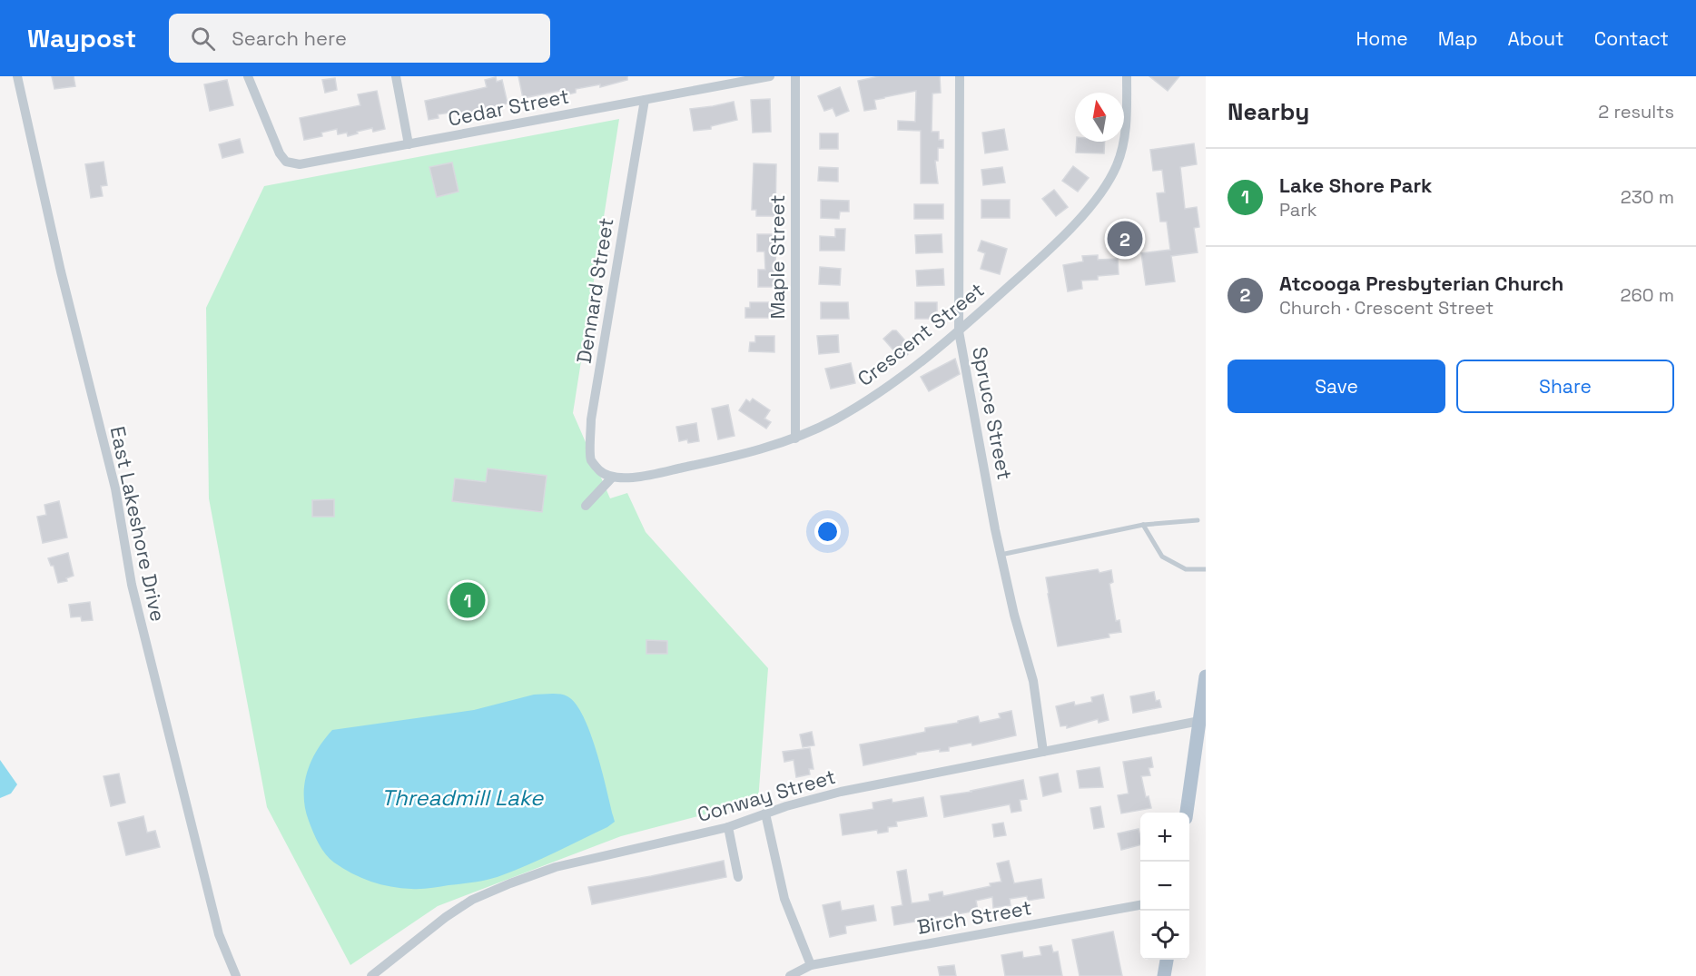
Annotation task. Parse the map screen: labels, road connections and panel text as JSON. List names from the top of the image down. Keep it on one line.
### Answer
{"streets":{"street":["Cedar Street","Maple Street","Dennard Street","Crescent Street","Spruce Street","East Lakeshore Drive","Conway Street","Birch Street"]},"crossings":[["Cedar Street","Dennard Street"],["Maple Street","Crescent Street"],["Dennard Street","Crescent Street"],["Crescent Street","Spruce Street"],["Spruce Street","Conway Street"]],"water":["Threadmill Lake"],"north":"top","page":{"header":"Waypost","search":"Search here","nav":["Home","Map","About","Contact"],"heading":["Nearby","2 results"],"list":[{"mark":"1","name":"Lake Shore Park","note":"Park","value":"230 m"},{"mark":"2","name":"Atcooga Presbyterian Church","note":"Church · Crescent Street","value":"260 m"}],"pins":["2","1"],"buttons":["Save","Share"],"map_buttons":["+","−"]}}
